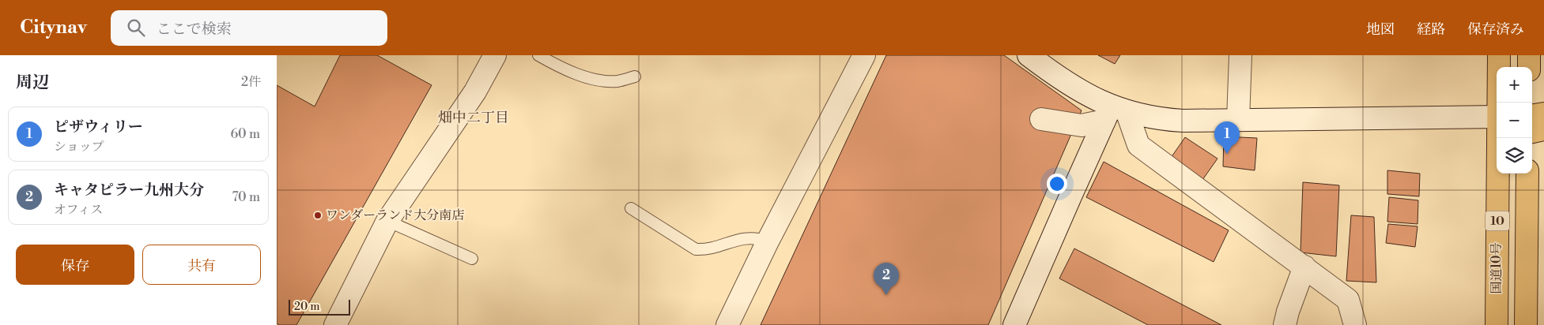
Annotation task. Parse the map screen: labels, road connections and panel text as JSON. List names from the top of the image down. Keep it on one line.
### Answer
{"streets":{"highway":["10","国道10号"]},"districts":["畑中二丁目"],"places":["ワンダーランド大分南店"],"scale_bar":"20 m","page":{"header":"Citynav","search":"ここで検索","nav":["地図","経路","保存済み"],"heading":["周辺","2件"],"map_buttons":["+","−"],"list":[{"mark":"1","name":"ピザウィリー","note":"ショップ","value":"60 m"},{"mark":"2","name":"キャタピラー九州大分","note":"オフィス","value":"70 m"}],"pins":["1","2"],"buttons":["保存","共有"],"scale":"20 m"}}
